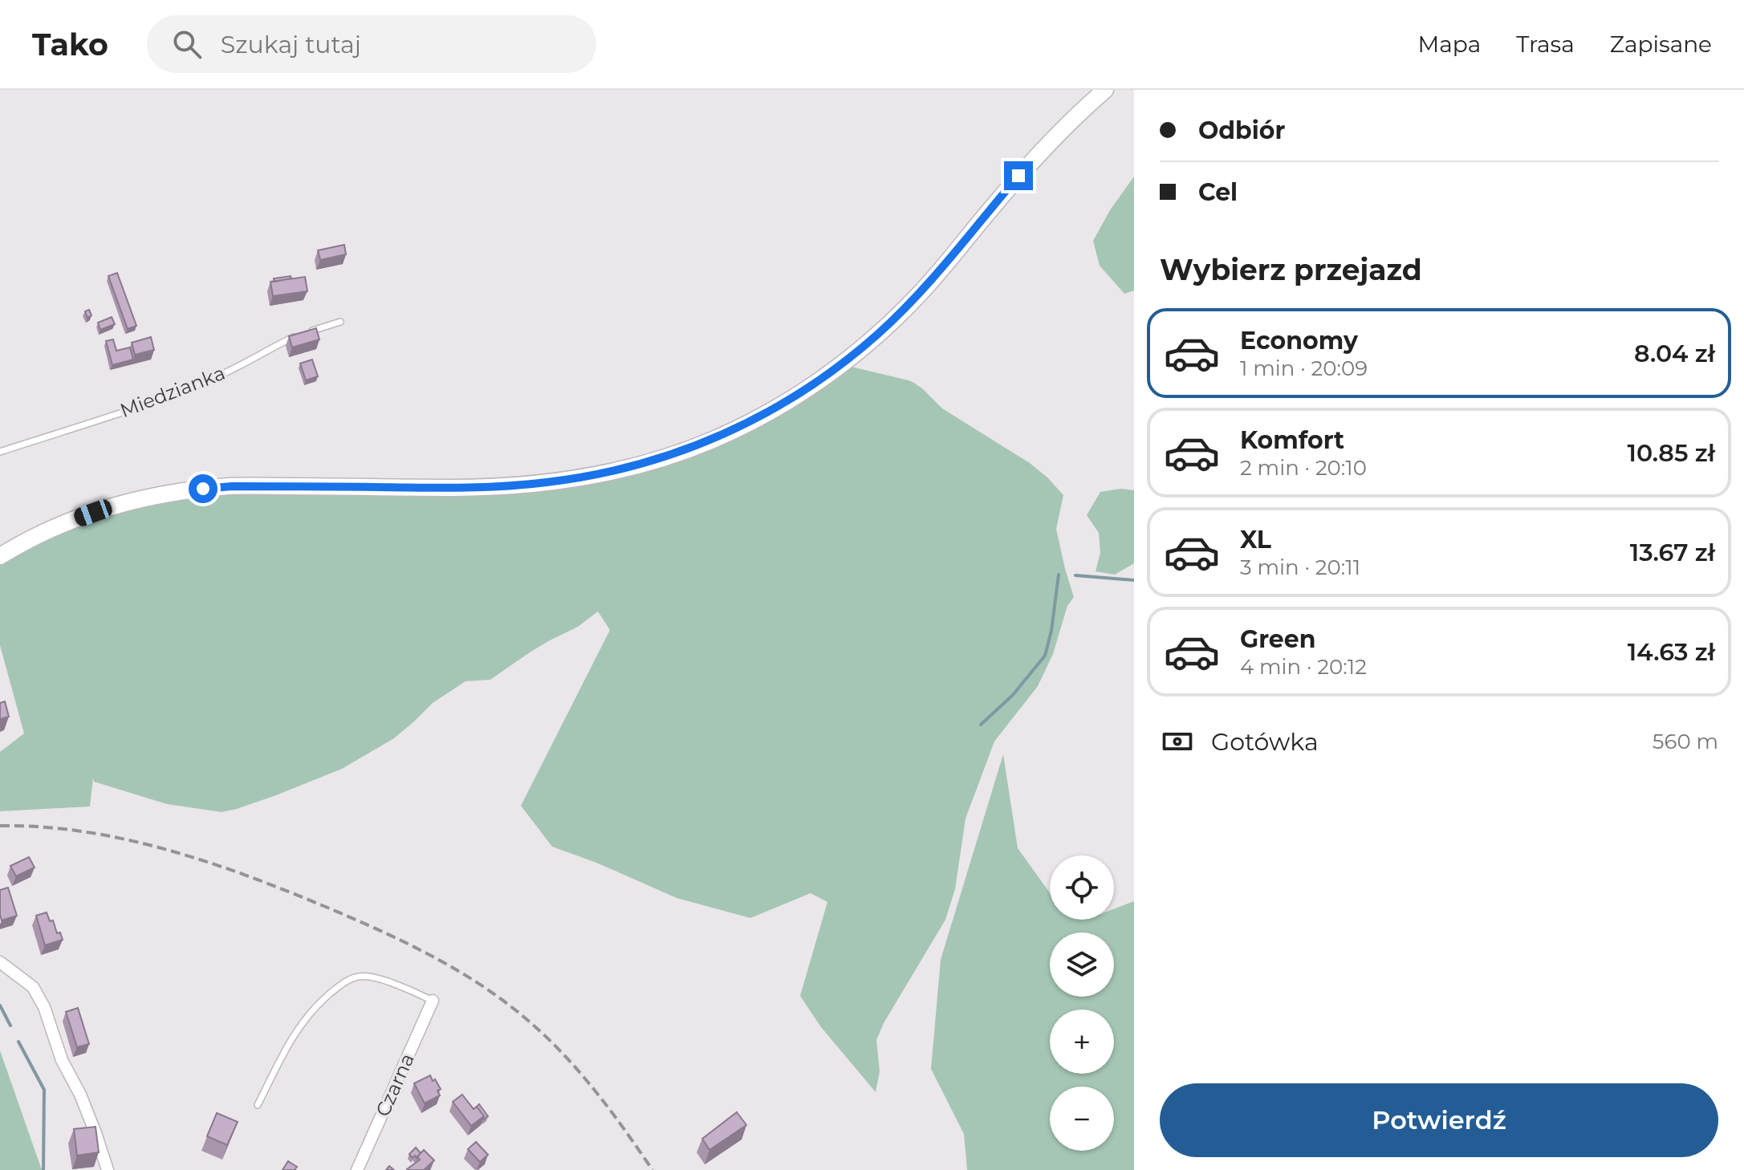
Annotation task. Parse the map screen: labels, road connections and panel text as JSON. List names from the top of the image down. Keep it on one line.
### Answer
{"streets":{"street":["Czarna"],"lane":["Miedzianka"]},"page":{"header":"Tako","search":"Szukaj tutaj","nav":["Mapa","Trasa","Zapisane"],"banner":["Odbiór","Cel"],"heading":"Wybierz przejazd","list":[{"name":"Economy","note":"1 min · 20:09","value":"8.04 zł"},{"name":"Komfort","note":"2 min · 20:10","value":"10.85 zł"},{"name":"XL","note":"3 min · 20:11","value":"13.67 zł"},{"name":"Green","note":"4 min · 20:12","value":"14.63 zł"}],"pay":["Gotówka","560 m"],"map_buttons":["+","−"],"buttons":"Potwierdź"}}
